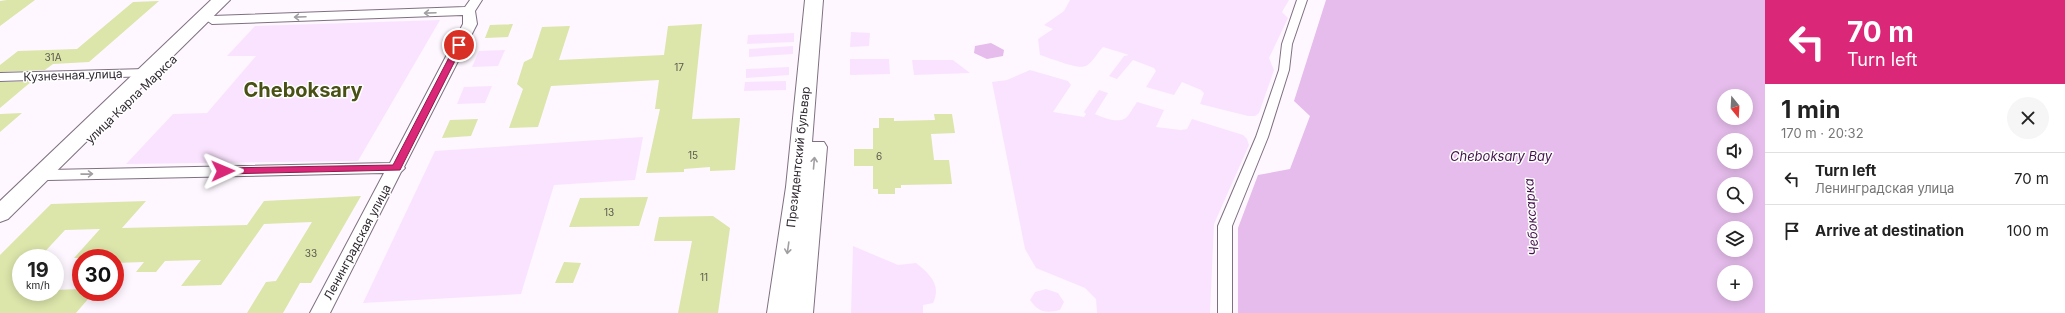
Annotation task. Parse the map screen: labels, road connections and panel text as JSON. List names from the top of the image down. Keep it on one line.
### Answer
{"streets":{"main road":["улица Карла Маркса","Президентский бульвар"],"street":["Кузнечная улица","Ленинградская улица"]},"crossings":[["Кузнечная улица","улица Карла Маркса"]],"districts":["Cheboksary"],"water":["Cheboksary Bay","Чебоксарка"],"house_numbers":["31А","17","15","6","13","33","11"],"north":"bottom","page":{"turn":["70 m","Turn left"],"heading":["1 min","170 m · 20:32"],"map_buttons":"+","list":[{"name":"Turn left","note":"Ленинградская улица","value":"70 m"},{"name":"Arrive at destination","value":"100 m"}],"speed":"19 km/h","limit":"30"}}
